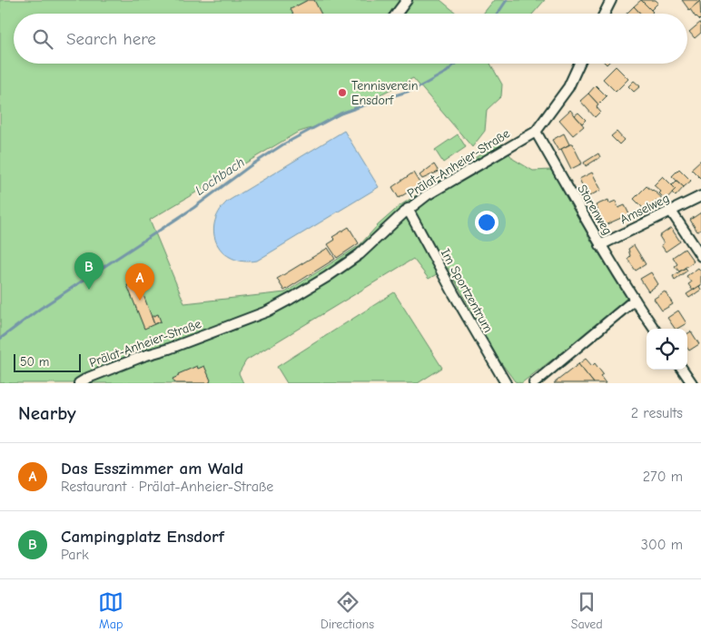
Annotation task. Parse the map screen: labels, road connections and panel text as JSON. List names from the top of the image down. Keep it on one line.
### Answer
{"streets":{"street":["Prälat-Anheier-Straße","Amselweg","Starenweg","Im Sportzentrum"]},"crossings":[["Prälat-Anheier-Straße","Starenweg"],["Prälat-Anheier-Straße","Im Sportzentrum"],["Amselweg","Starenweg"]],"water":["Lochbach"],"places":["Tennisverein Ensdorf"],"scale_bar":"50 m","page":{"search":"Search here","pins":["B","A"],"scale":"50 m","heading":["Nearby","2 results"],"list":[{"mark":"A","name":"Das Esszimmer am Wald","note":"Restaurant · Prälat-Anheier-Straße","value":"270 m"},{"mark":"B","name":"Campingplatz Ensdorf","note":"Park","value":"300 m"}],"nav":["Map","Directions","Saved"]}}
